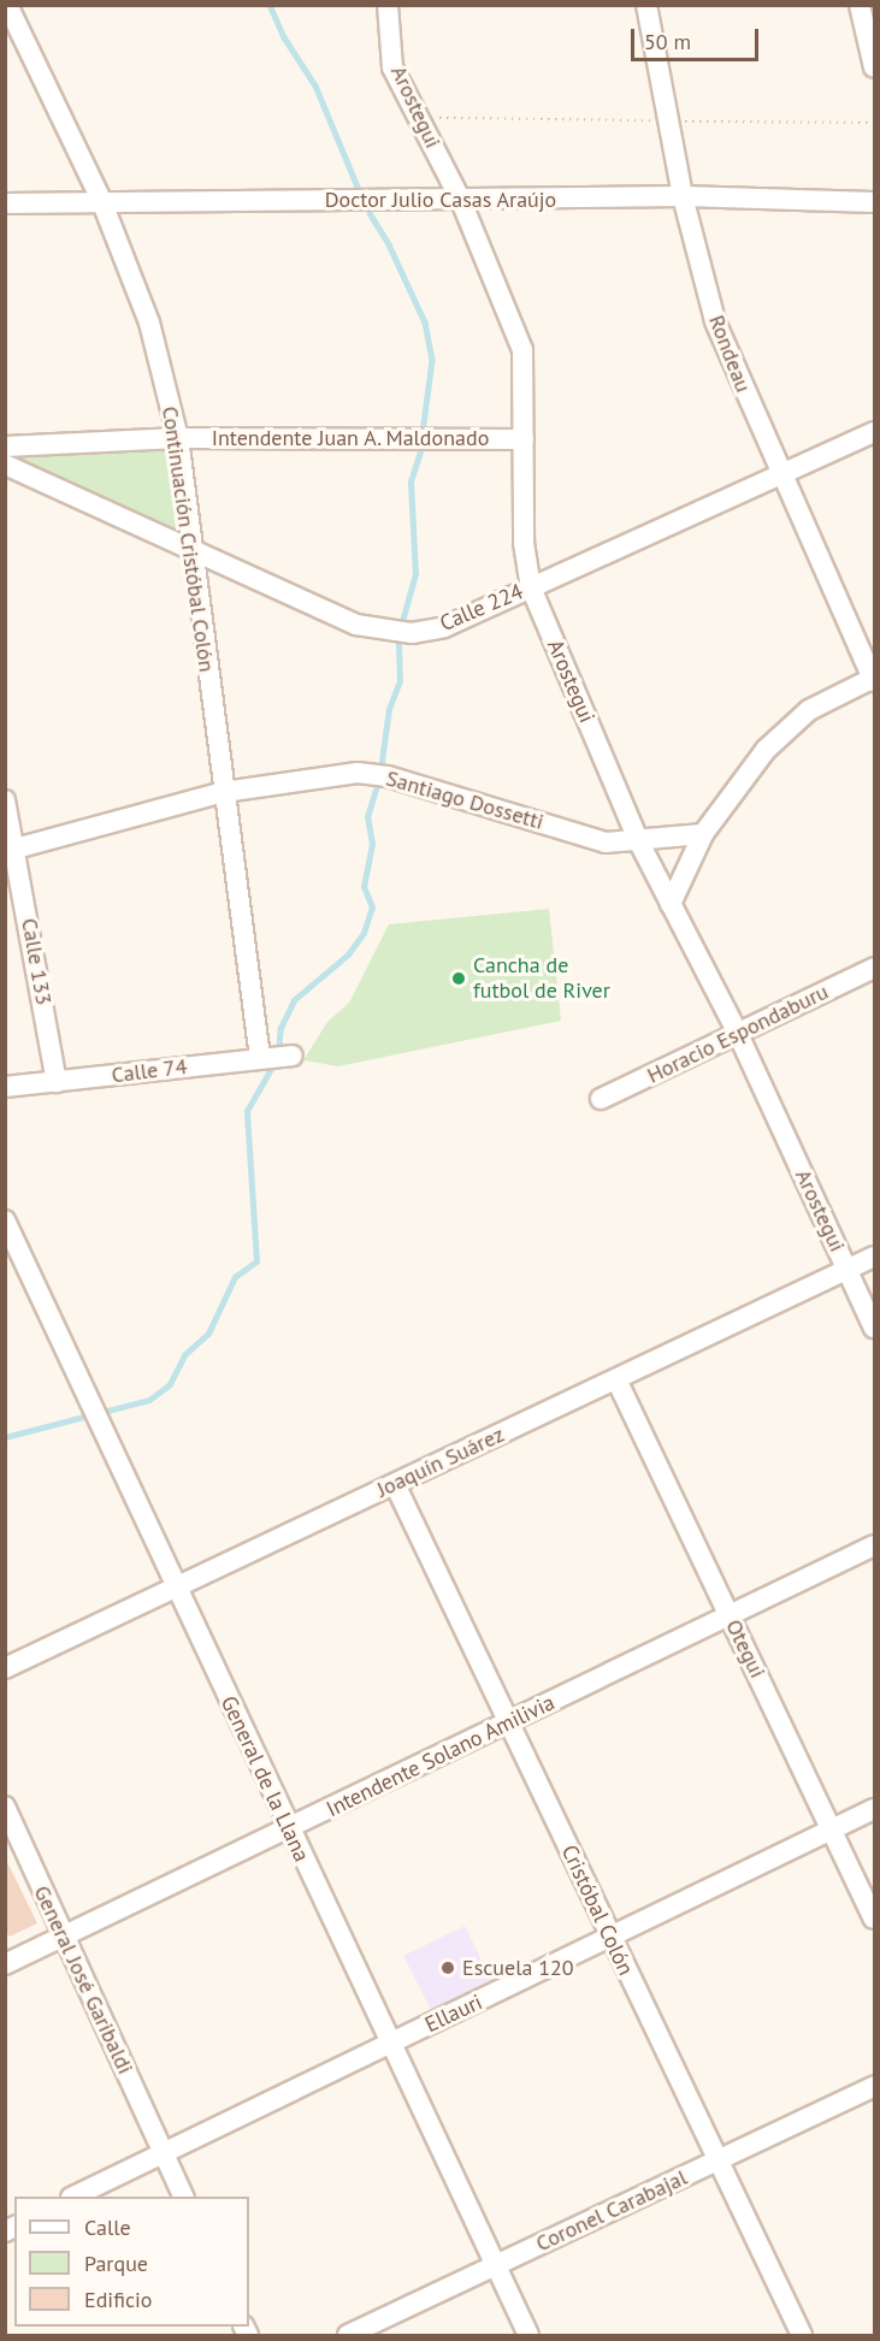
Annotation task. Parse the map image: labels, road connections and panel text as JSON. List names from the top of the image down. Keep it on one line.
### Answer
{"streets":{"street":["Arostegui","Doctor Julio Casas Araújo","Rondeau","Intendente Juan A. Maldonado","Continuación Cristóbal Colón","Calle 224","Santiago Dossetti","Calle 133","Horacio Espondaburu","Calle 74","Joaquín Suárez","Otegui","Intendente Solano Amilivia","General de la Llana","Cristóbal Colón","General José Garibaldi","Ellauri","Coronel Carabajal"]},"crossings":[["Arostegui","Doctor Julio Casas Araújo"],["Arostegui","Intendente Juan A. Maldonado"],["Arostegui","Calle 224"],["Arostegui","Santiago Dossetti"],["Arostegui","Horacio Espondaburu"],["Arostegui","Joaquín Suárez"],["Doctor Julio Casas Araújo","Rondeau"],["Doctor Julio Casas Araújo","Continuación Cristóbal Colón"],["Rondeau","Calle 224"],["Intendente Juan A. Maldonado","Continuación Cristóbal Colón"],["Continuación Cristóbal Colón","Calle 224"],["Continuación Cristóbal Colón","Santiago Dossetti"],["Continuación Cristóbal Colón","Calle 74"],["Santiago Dossetti","Calle 133"],["Calle 133","Calle 74"],["Joaquín Suárez","Otegui"],["Joaquín Suárez","General de la Llana"],["Joaquín Suárez","Cristóbal Colón"],["Otegui","Intendente Solano Amilivia"],["Otegui","Ellauri"],["Intendente Solano Amilivia","General de la Llana"],["Intendente Solano Amilivia","Cristóbal Colón"],["Intendente Solano Amilivia","General José Garibaldi"],["General de la Llana","Ellauri"],["General de la Llana","Coronel Carabajal"],["Cristóbal Colón","Ellauri"],["Cristóbal Colón","Coronel Carabajal"],["General José Garibaldi","Ellauri"]],"places":["Cancha de futbol de River","Escuela 120"],"legend":["Calle","Parque","Edificio"],"scale_bar":"50 m"}
